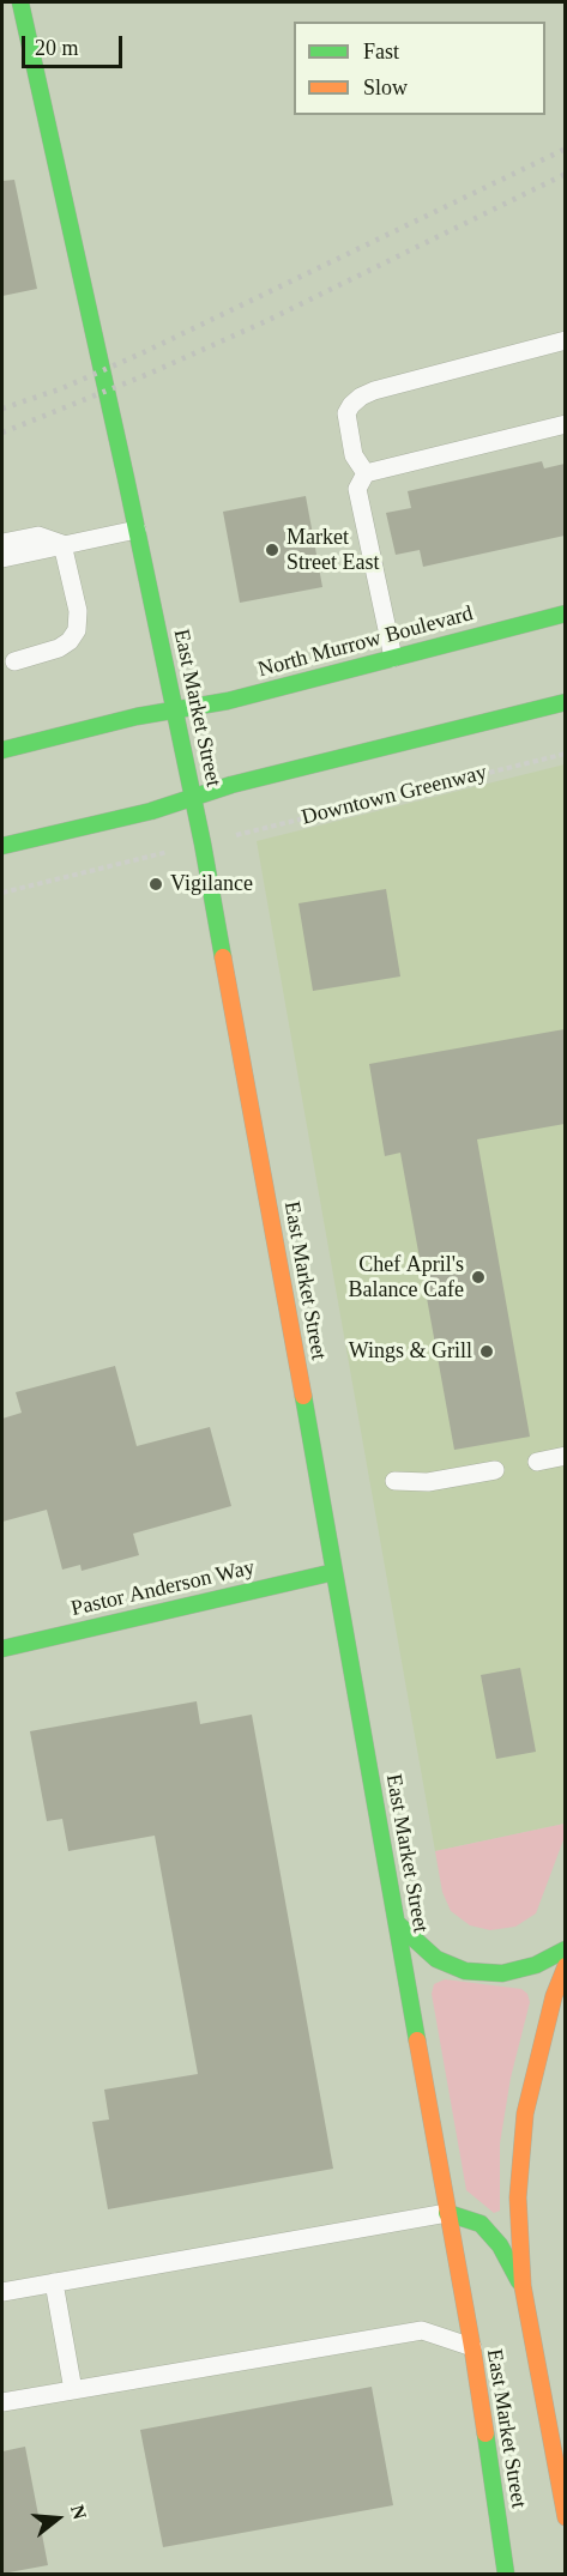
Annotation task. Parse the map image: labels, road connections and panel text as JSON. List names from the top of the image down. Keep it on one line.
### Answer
{"streets":{"main road":["North Murrow Boulevard","East Market Street","Pastor Anderson Way"],"path":["Downtown Greenway"]},"crossings":[["North Murrow Boulevard","East Market Street"],["East Market Street","Pastor Anderson Way"]],"places":["Market Street East","Vigilance","Chef April's Balance Cafe","Wings & Grill"],"legend":["Fast","Slow"],"scale_bar":"20 m","north":"right"}
